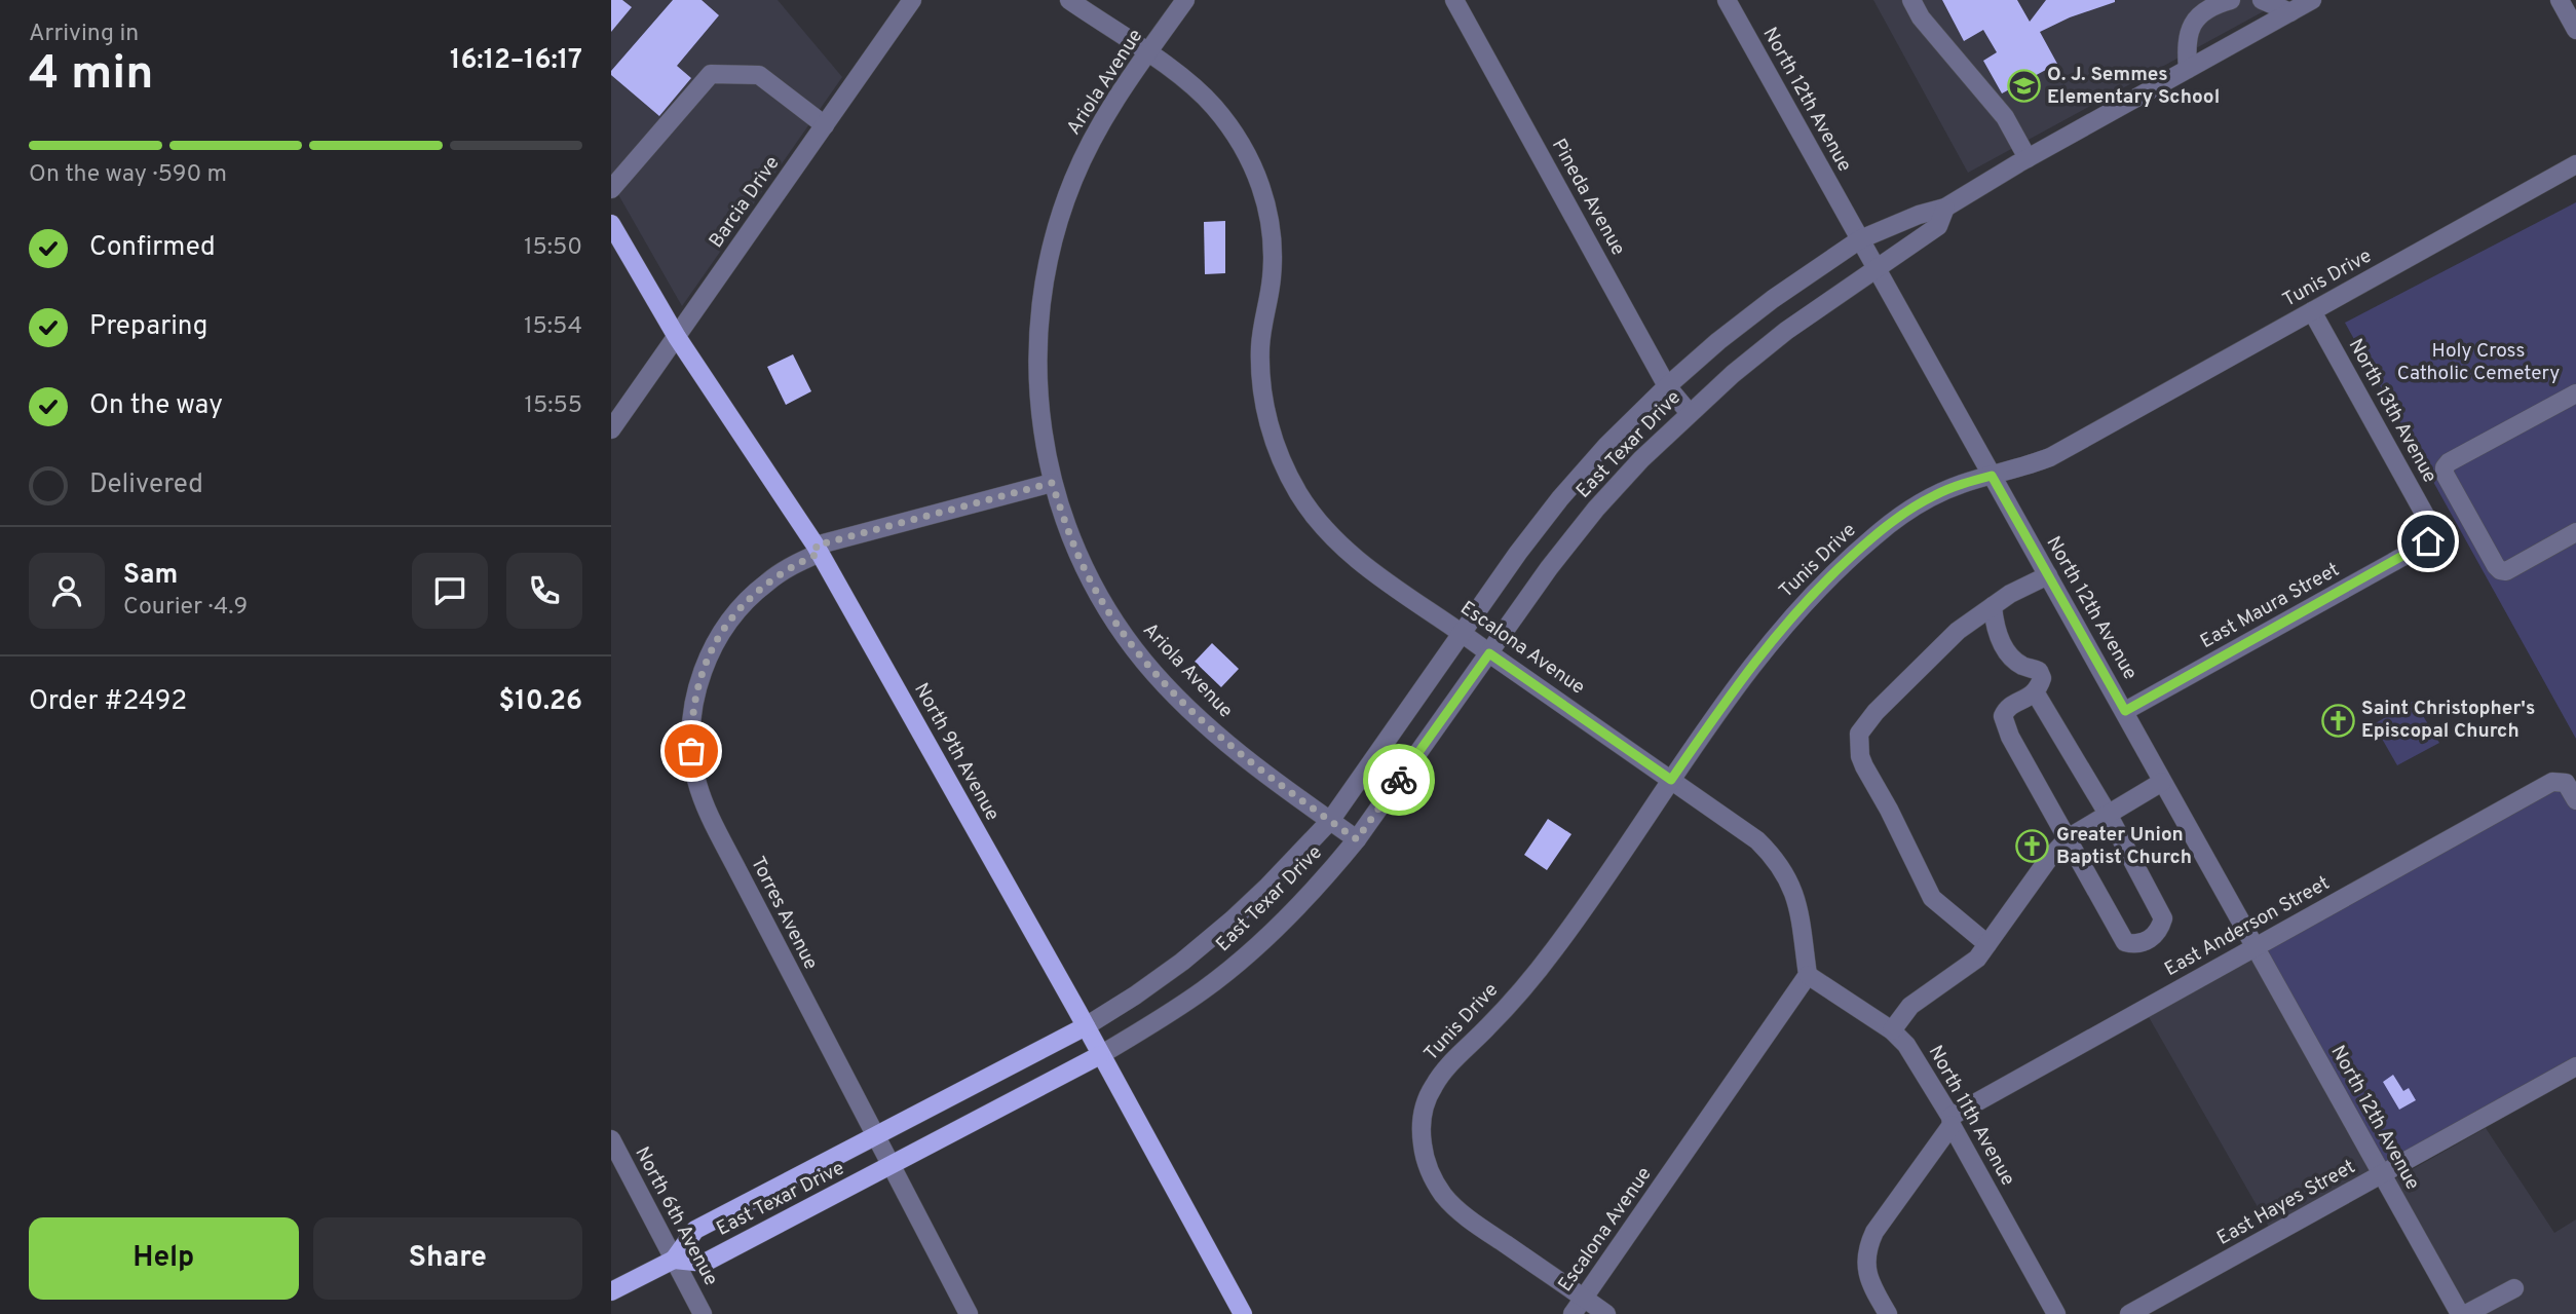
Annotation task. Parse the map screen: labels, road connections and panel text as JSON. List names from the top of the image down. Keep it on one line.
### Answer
{"streets":{"main road":["East Texar Drive","North 9th Avenue"],"street":["Ariola Avenue","North 12th Avenue","Pineda Avenue","Barcia Drive","Tunis Drive","North 13th Avenue","East Maura Street","Escalona Avenue","Torres Avenue","East Anderson Street","North 11th Avenue","East Hayes Street","North 6th Avenue"]},"crossings":[["Ariola Avenue","East Texar Drive"],["Ariola Avenue","Escalona Avenue"],["Ariola Avenue","Torres Avenue"],["North 12th Avenue","Tunis Drive"],["North 12th Avenue","East Texar Drive"],["North 12th Avenue","East Maura Street"],["North 12th Avenue","East Anderson Street"],["North 12th Avenue","East Hayes Street"],["Pineda Avenue","East Texar Drive"],["Barcia Drive","North 9th Avenue"],["Tunis Drive","North 13th Avenue"],["Tunis Drive","Escalona Avenue"],["North 13th Avenue","East Maura Street"],["East Texar Drive","Escalona Avenue"],["East Texar Drive","North 9th Avenue"],["East Texar Drive","Torres Avenue"],["East Texar Drive","North 6th Avenue"],["Escalona Avenue","North 11th Avenue"],["North 9th Avenue","Torres Avenue"],["East Anderson Street","North 11th Avenue"]],"parks":["Holy Cross Catholic Cemetery"],"places":{"school or university":["O. J. Semmes Elementary School"],"church":["Saint Christopher's Episcopal Church","Greater Union Baptist Church"]},"page":{"heading":["4 min","Arriving in","16:12–16:17"],"panel":["Sam","Courier · 4.9","Order #2492","$10.26"],"bar":"On the way · 590 m","list":[["Confirmed","15:50"],["Preparing","15:54"],["On the way","15:55"],"Delivered"],"buttons":["Help","Share"]}}
